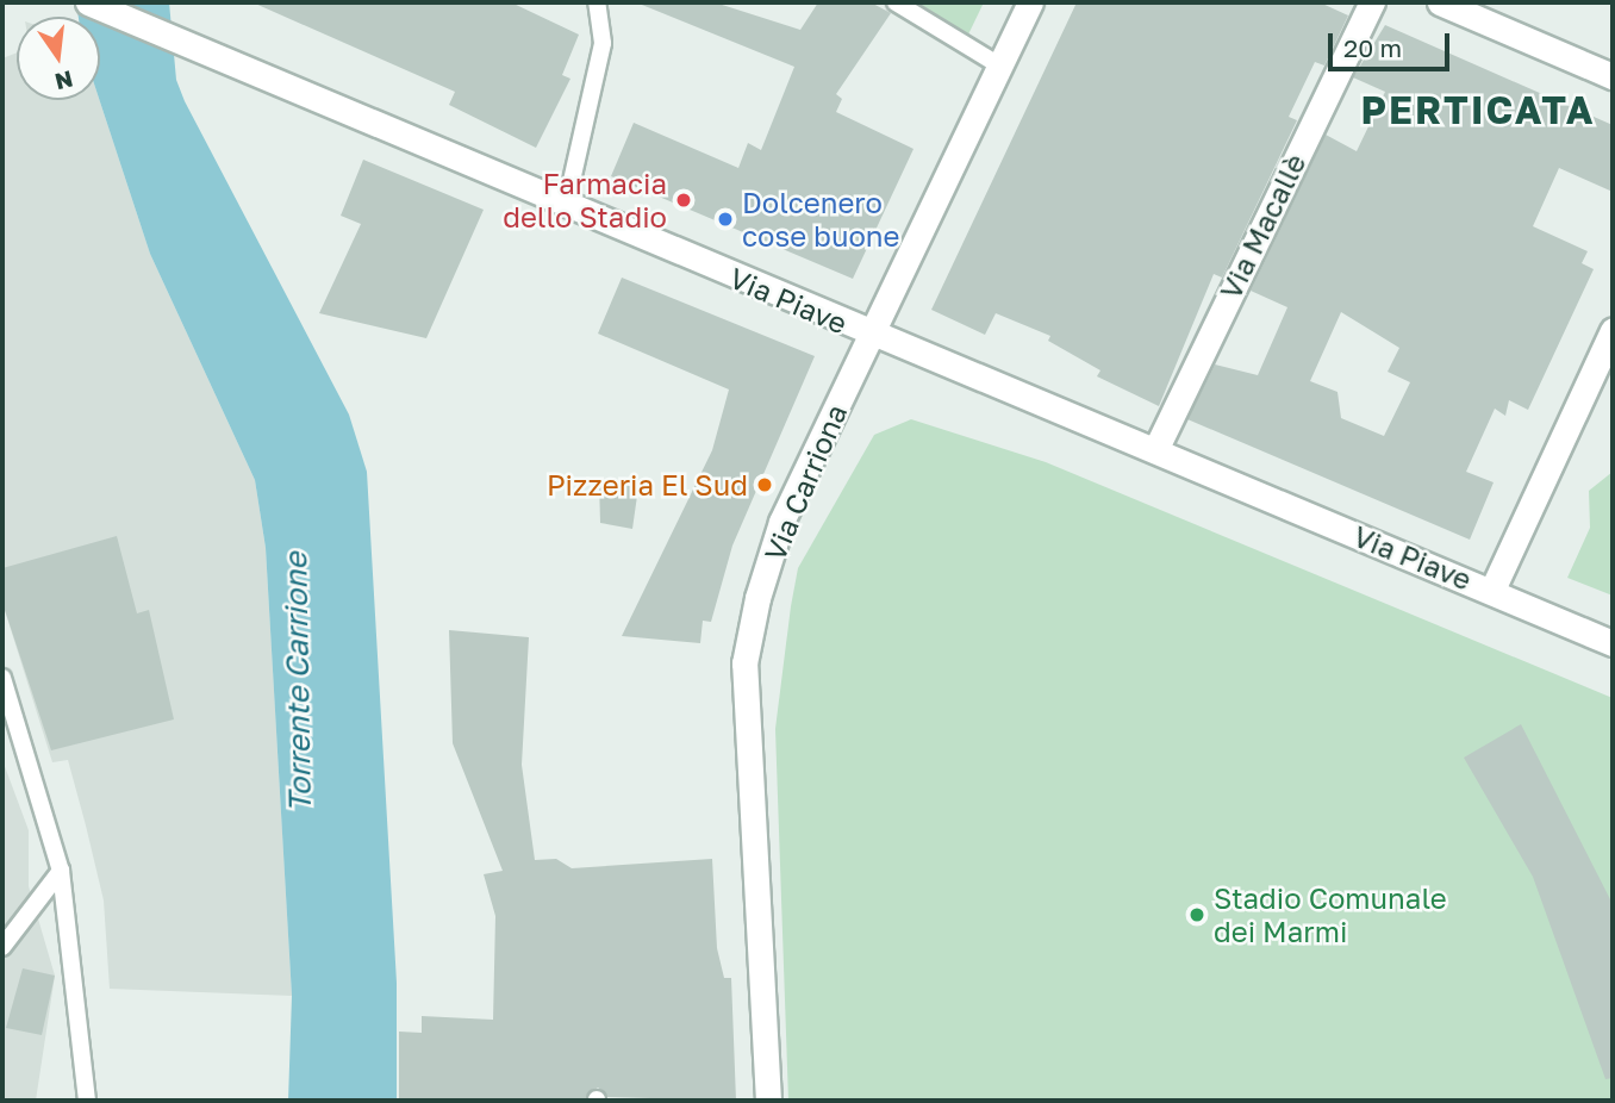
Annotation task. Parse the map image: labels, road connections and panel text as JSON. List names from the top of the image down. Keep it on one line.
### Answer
{"streets":{"street":["Via Macallè","Via Piave","Via Carriona"]},"crossings":[["Via Macallè","Via Piave"],["Via Piave","Via Carriona"]],"districts":["PERTICATA"],"water":["Torrente Carrione"],"places":["Farmacia dello Stadio","Dolcenero cose buone","Pizzeria El Sud","Stadio Comunale dei Marmi"],"scale_bar":"20 m","north":"bottom"}
